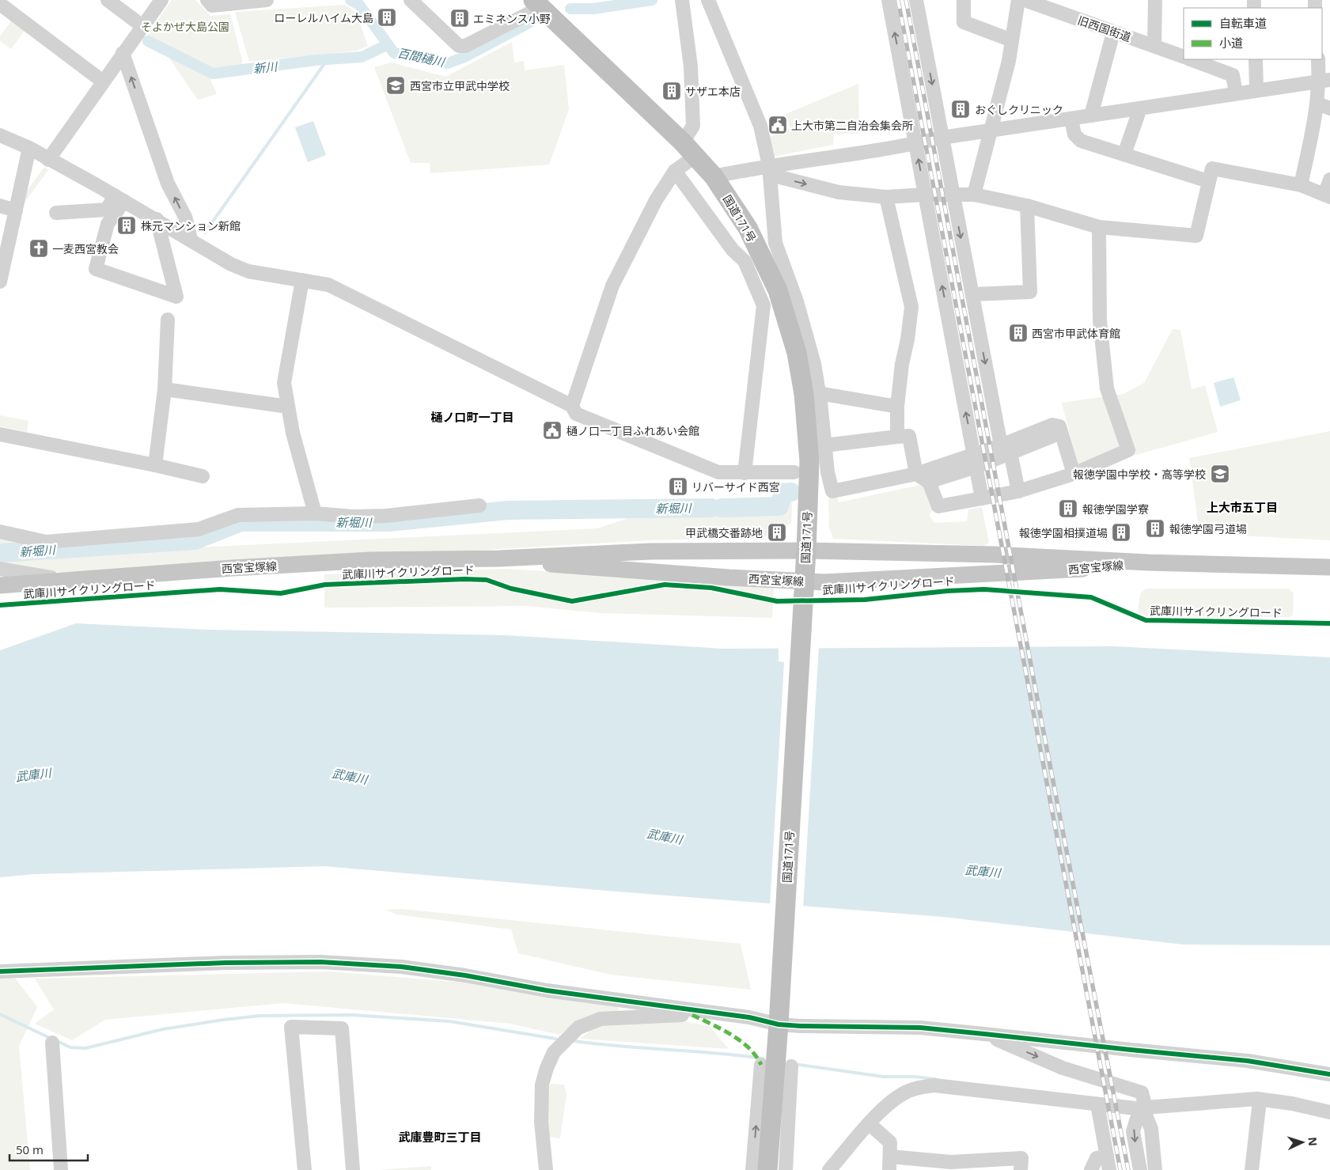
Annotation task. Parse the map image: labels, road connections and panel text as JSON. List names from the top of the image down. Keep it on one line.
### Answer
{"streets":{"highway":["国道171号"],"main road":["西宮宝塚線"],"street":["旧西国街道"],"cycle path":["武庫川サイクリングロード"]},"crossings":[["国道171号","西宮宝塚線"]],"districts":["樋ノ口町一丁目","上大市五丁目","武庫豊町三丁目"],"water":["百間樋川","新川","新堀川","武庫川"],"parks":["そよかぜ大島公園"],"places":{"building":["ローレルハイム大島","エミネンス小野","サザエ本店","おぐしクリニック","株元マンション新館","西宮市甲武体育館","リバーサイド西宮","報徳学園学寮","報徳学園弓道場","甲武橋交番跡地","報徳学園相撲道場"],"school or university":["西宮市立甲武中学校","報徳学園中学校・高等学校"],"public building":["上大市第二自治会集会所","樋ノ口一丁目ふれあい会館"],"church":["一麦西宮教会"]},"legend":["自転車道","小道"],"scale_bar":"50 m","north":"right"}
